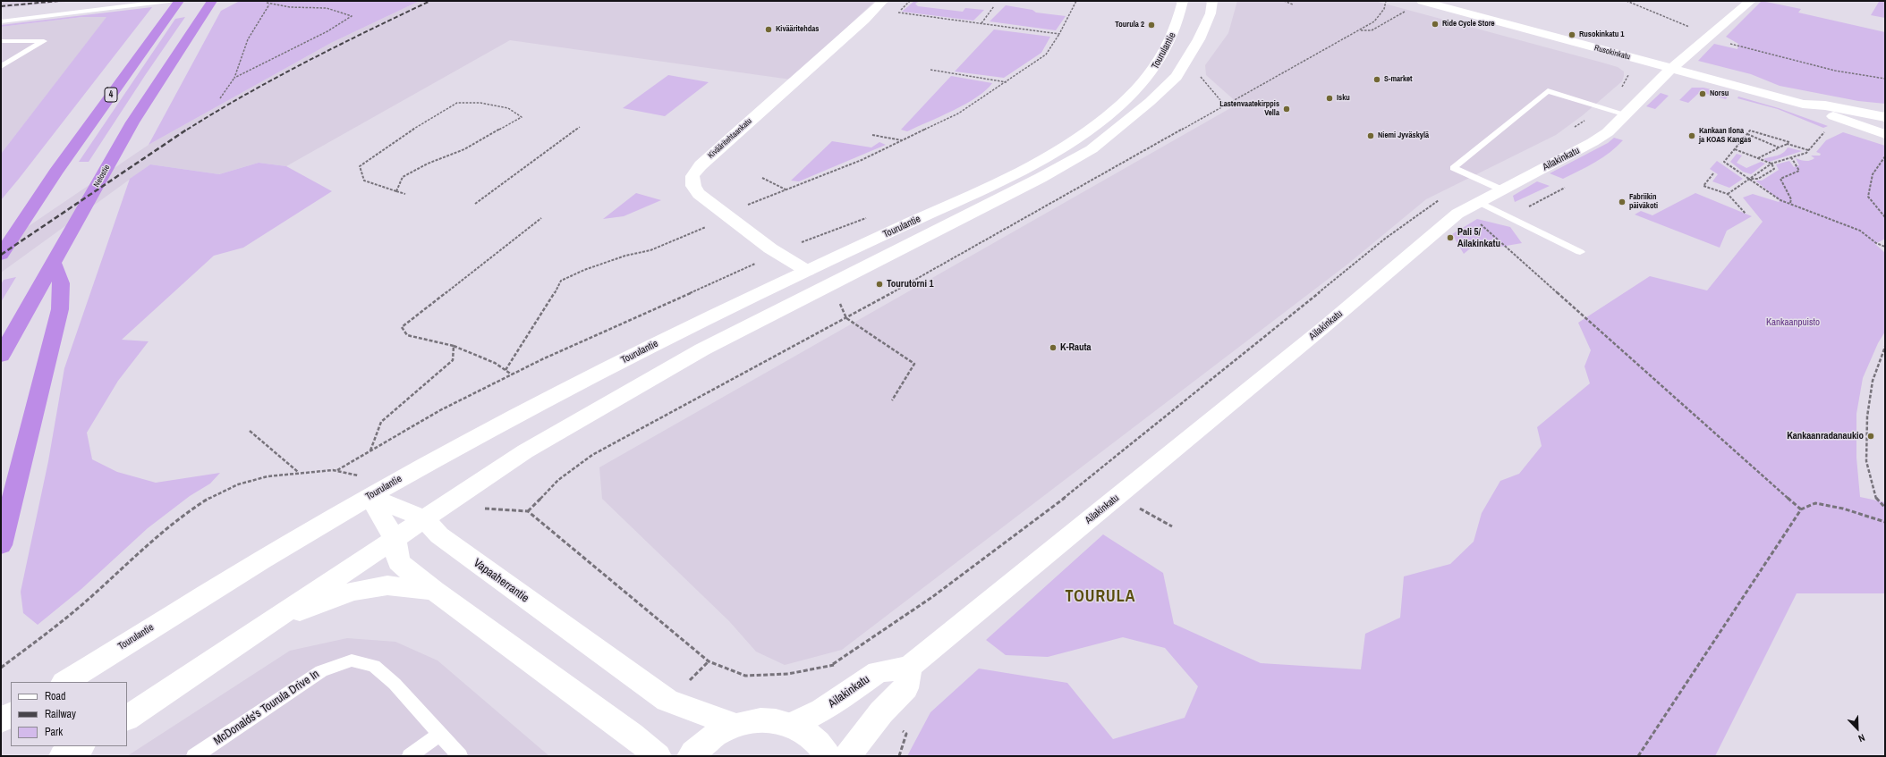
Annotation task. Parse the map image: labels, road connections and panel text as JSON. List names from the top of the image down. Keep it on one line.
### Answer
{"streets":{"highway":["4","Nelostie"],"street":["Tourulantie","Rusokinkatu","Kivääritehtaankatu","Ailakinkatu","Vapaaherrantie"],"lane":["McDonalds's Tourula Drive In"]},"crossings":[["Tourulantie","Kivääritehtaankatu"],["Tourulantie","Vapaaherrantie"],["Rusokinkatu","Ailakinkatu"]],"districts":["TOURULA"],"parks":["Kankaanpuisto"],"places":["Ride Cycle Store","Tourula 2","Kivääritehdas","Rusokinkatu 1","S-market","Norsu","Isku","Lastenvaatekirppis Vella","Niemi Jyväskylä","Kankaan Ilona ja KOAS Kangas","Fabriikin päiväkoti","Pali 5/ Ailakinkatu","Tourutorni 1","K-Rauta","Kankaanradanaukio"],"legend":["Road","Railway","Park"],"north":"bottom right"}
